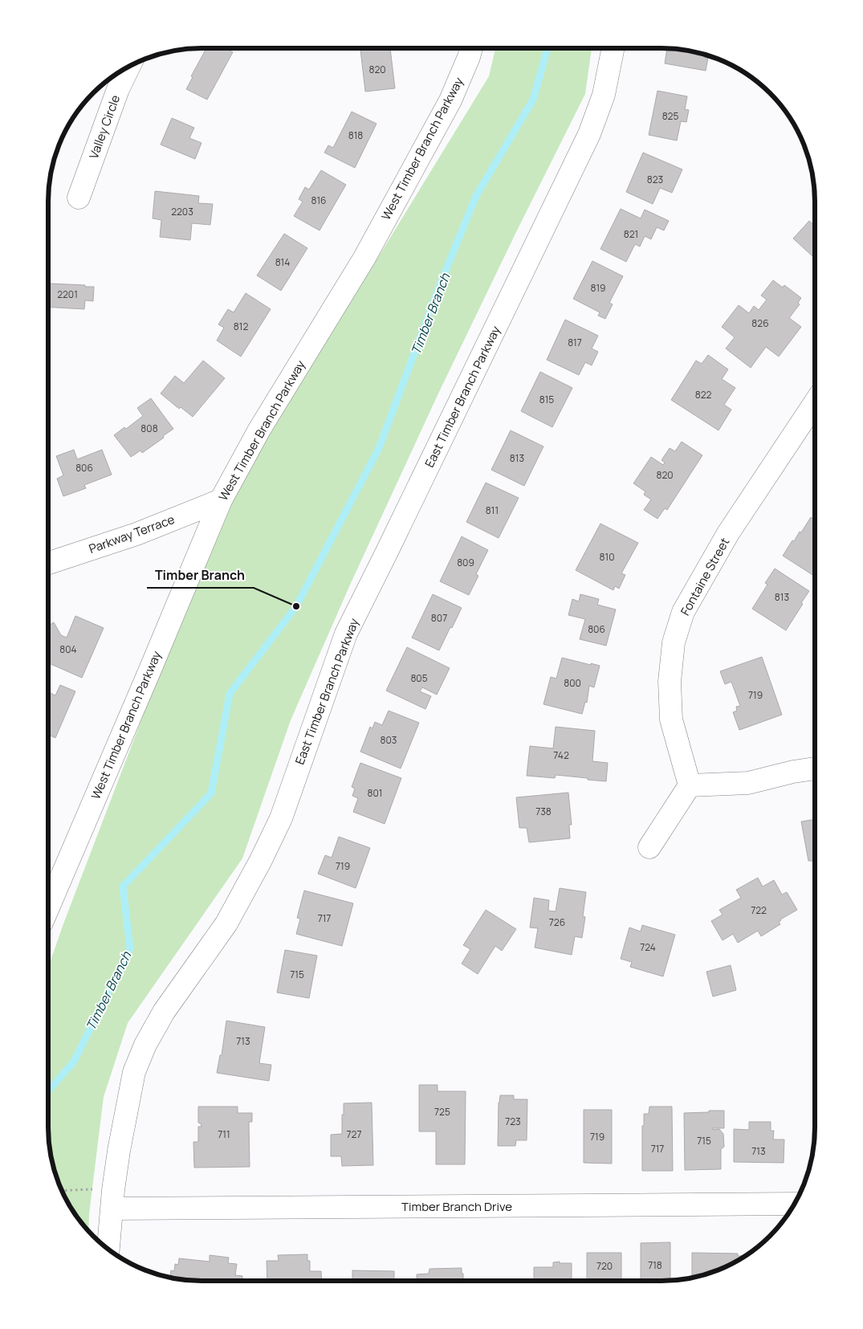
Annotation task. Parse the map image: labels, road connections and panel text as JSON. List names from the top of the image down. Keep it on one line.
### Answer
{"streets":{"street":["Valley Circle","West Timber Branch Parkway","East Timber Branch Parkway","Parkway Terrace","Fontaine Street","Timber Branch Drive"]},"crossings":[["West Timber Branch Parkway","Parkway Terrace"],["East Timber Branch Parkway","Timber Branch Drive"]],"water":["Timber Branch"],"places":["Timber Branch"],"house_numbers":["820","825","818","823","816","2203","821","814","819","2201","826","812","817","822","815","808","813","806","820","811","810","809","813","807","806","804","805","800","719","803","742","801","738","719","722","717","726","724","715","713","725","723","711","727","719","715","717","713","718","720"]}
